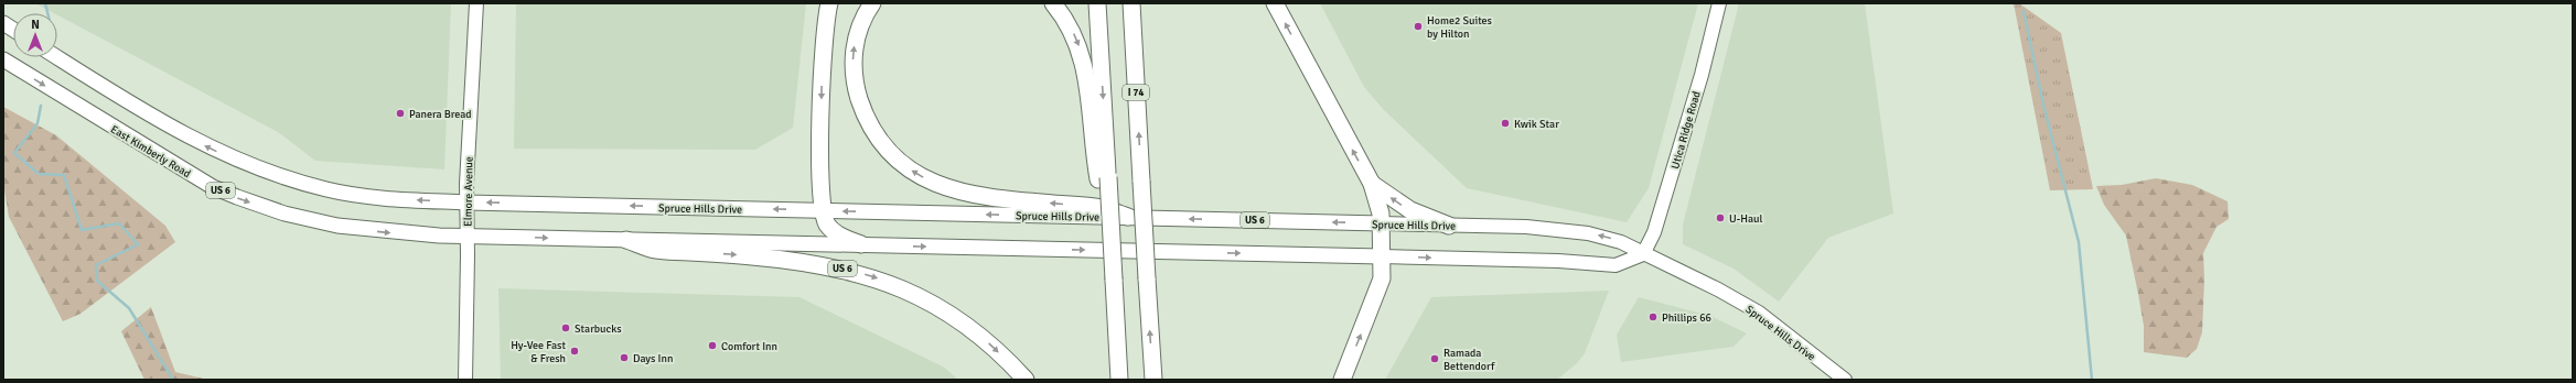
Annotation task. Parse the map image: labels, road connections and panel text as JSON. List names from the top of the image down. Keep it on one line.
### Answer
{"streets":{"highway":["I 74","US 6"],"main road":["Utica Ridge Road","East Kimberly Road","Elmore Avenue","Spruce Hills Drive"]},"crossings":[["Utica Ridge Road","Spruce Hills Drive"],["East Kimberly Road","US 6"],["East Kimberly Road","Elmore Avenue"],["US 6","Elmore Avenue"],["US 6","Spruce Hills Drive"],["Elmore Avenue","Spruce Hills Drive"]],"places":["Home2 Suites by Hilton","Panera Bread","Kwik Star","U-Haul","Phillips 66","Starbucks","Comfort Inn","Hy-Vee Fast & Fresh","Days Inn","Ramada Bettendorf"],"north":"top"}
